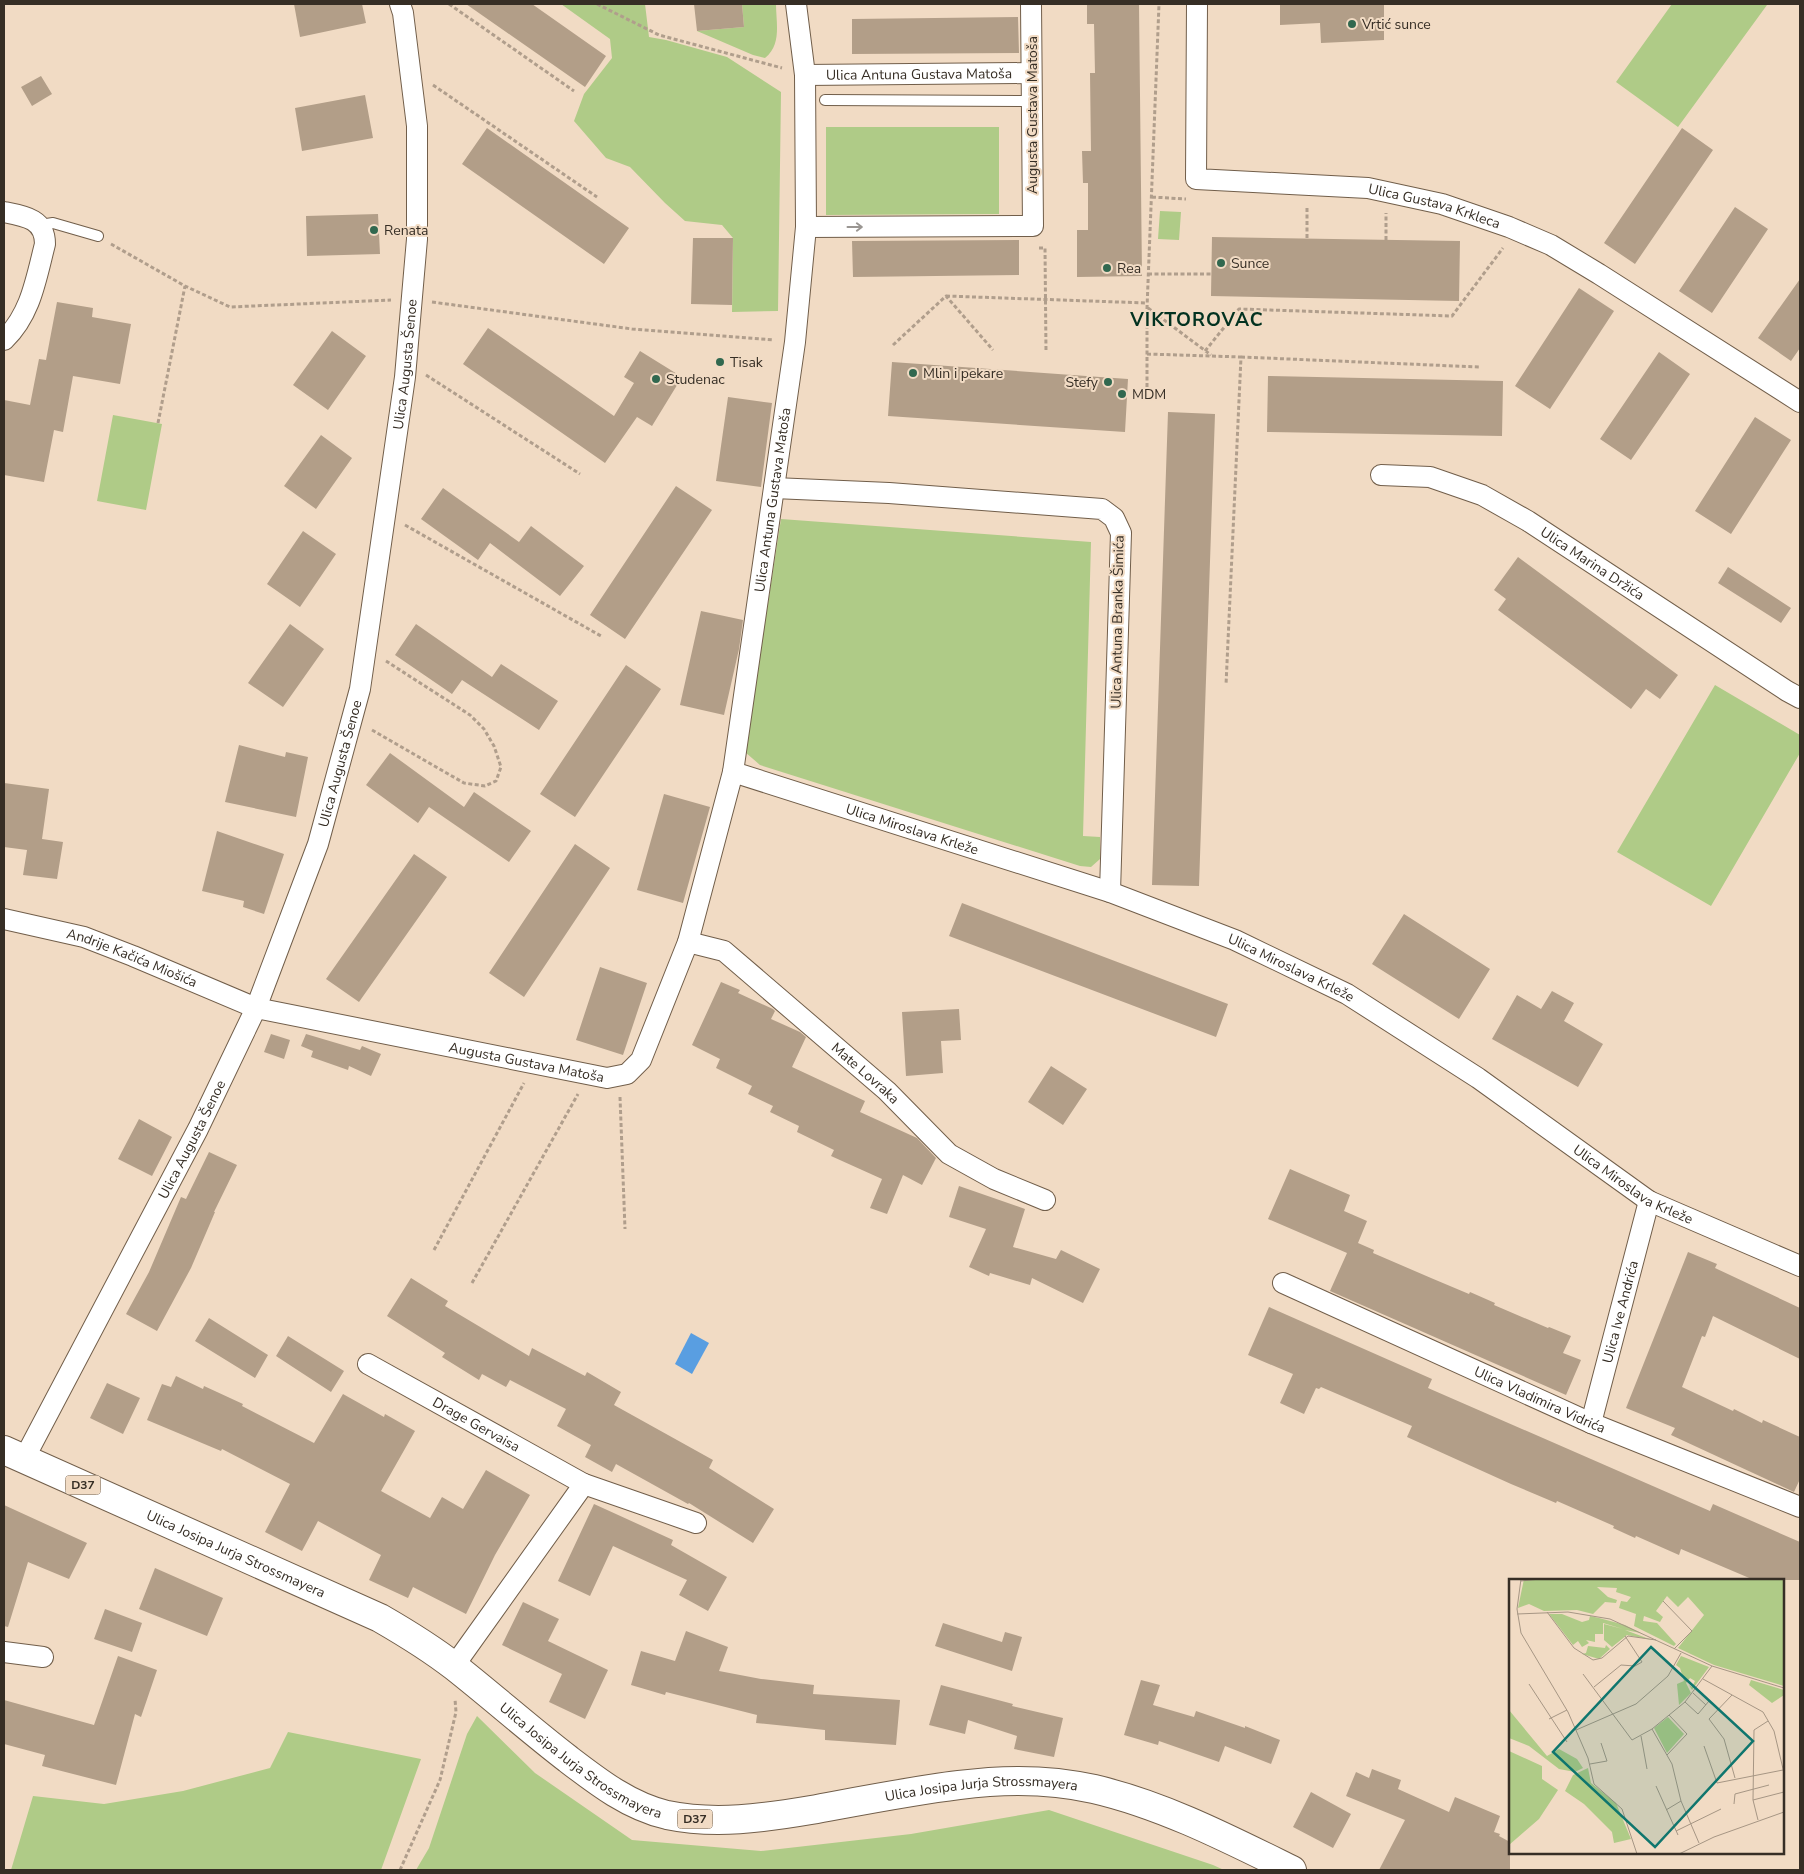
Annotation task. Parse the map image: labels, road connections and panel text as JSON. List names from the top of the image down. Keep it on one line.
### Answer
{"streets":{"main road":["D37","Ulica Josipa Jurja Strossmayera"],"street":["Ulica Antuna Gustava Matoša","Augusta Gustava Matoša","Ulica Gustava Krkleca","Ulica Augusta Šenoe","Ulica Marina Držića","Ulica Antuna Branka Šimića","Ulica Miroslava Krleže","Andrije Kačića Miošića","Mate Lovraka","Ulica Ive Andrića","Ulica Vladimira Vidrića","Drage Gervaisa"]},"crossings":[["Ulica Antuna Gustava Matoša","Augusta Gustava Matoša"],["Ulica Antuna Gustava Matoša","Ulica Antuna Branka Šimića"],["Ulica Antuna Gustava Matoša","Ulica Miroslava Krleže"],["Augusta Gustava Matoša","Ulica Augusta Šenoe"],["Augusta Gustava Matoša","Ulica Miroslava Krleže"],["Augusta Gustava Matoša","Andrije Kačića Miošića"],["Augusta Gustava Matoša","Mate Lovraka"],["Ulica Augusta Šenoe","Andrije Kačića Miošića"],["Ulica Augusta Šenoe","Ulica Josipa Jurja Strossmayera"],["Ulica Antuna Branka Šimića","Ulica Miroslava Krleže"],["Ulica Miroslava Krleže","Ulica Ive Andrića"],["Ulica Ive Andrića","Ulica Vladimira Vidrića"]],"districts":["VIKTOROVAC"],"places":["Vrtić sunce","Renata","Sunce","Rea","Tisak","Mlin i pekare","Studenac","Stefy","MDM"]}
